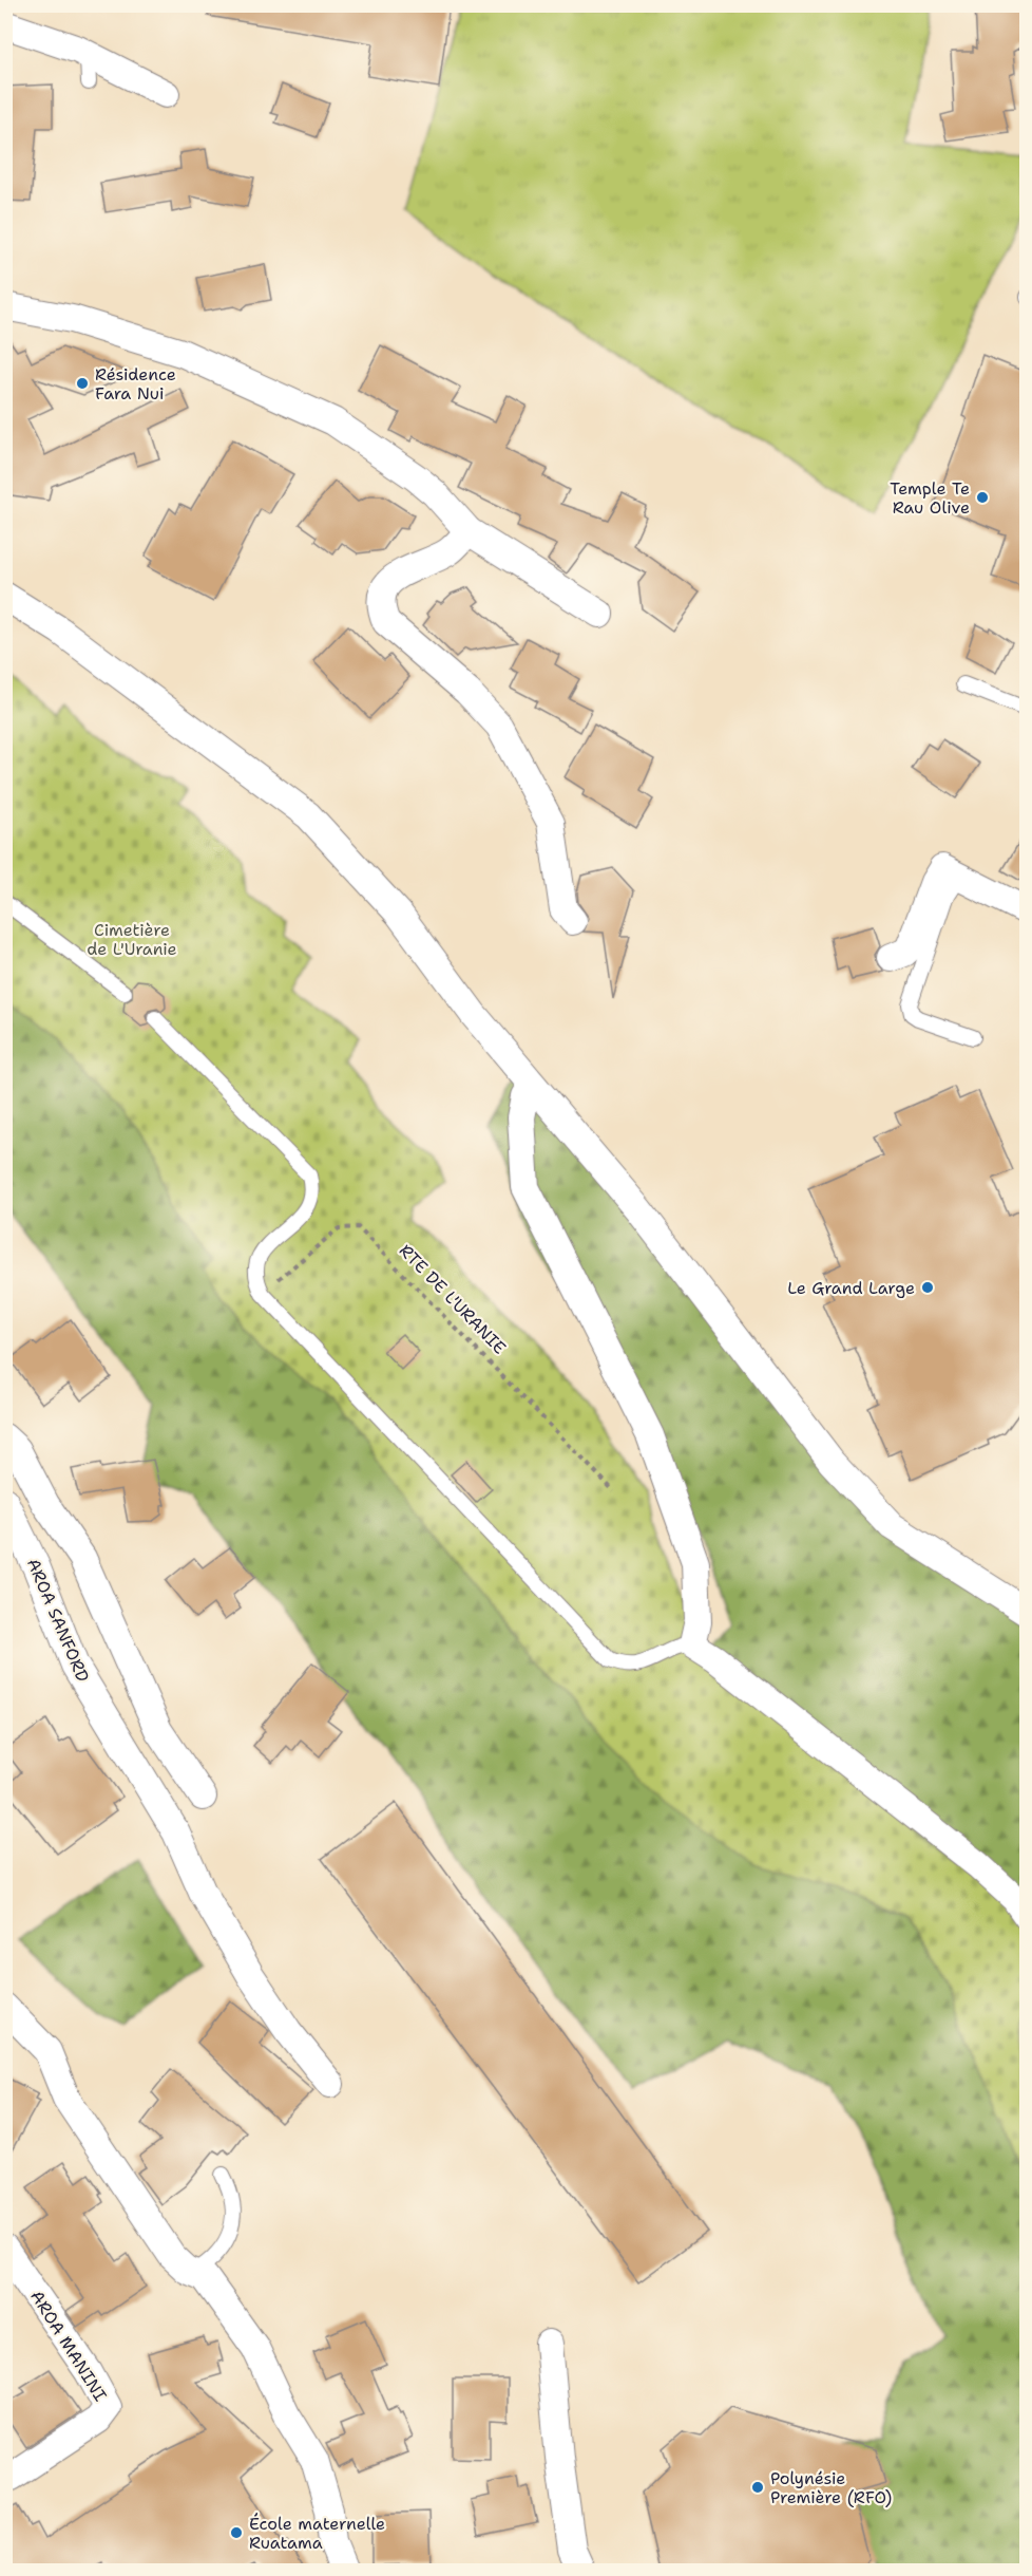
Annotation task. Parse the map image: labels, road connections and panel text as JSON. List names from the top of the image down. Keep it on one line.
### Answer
{"streets":{"street":["AROA SANFORD","AROA MANINI"],"path":["RTE DE L'URANIE"]},"parks":["Cimetière de L'Uranie"],"places":["Résidence Fara Nui","Temple Te Rau Olive","Le Grand Large","Polynésie Première (RFO)","École maternelle Ruatama"]}
